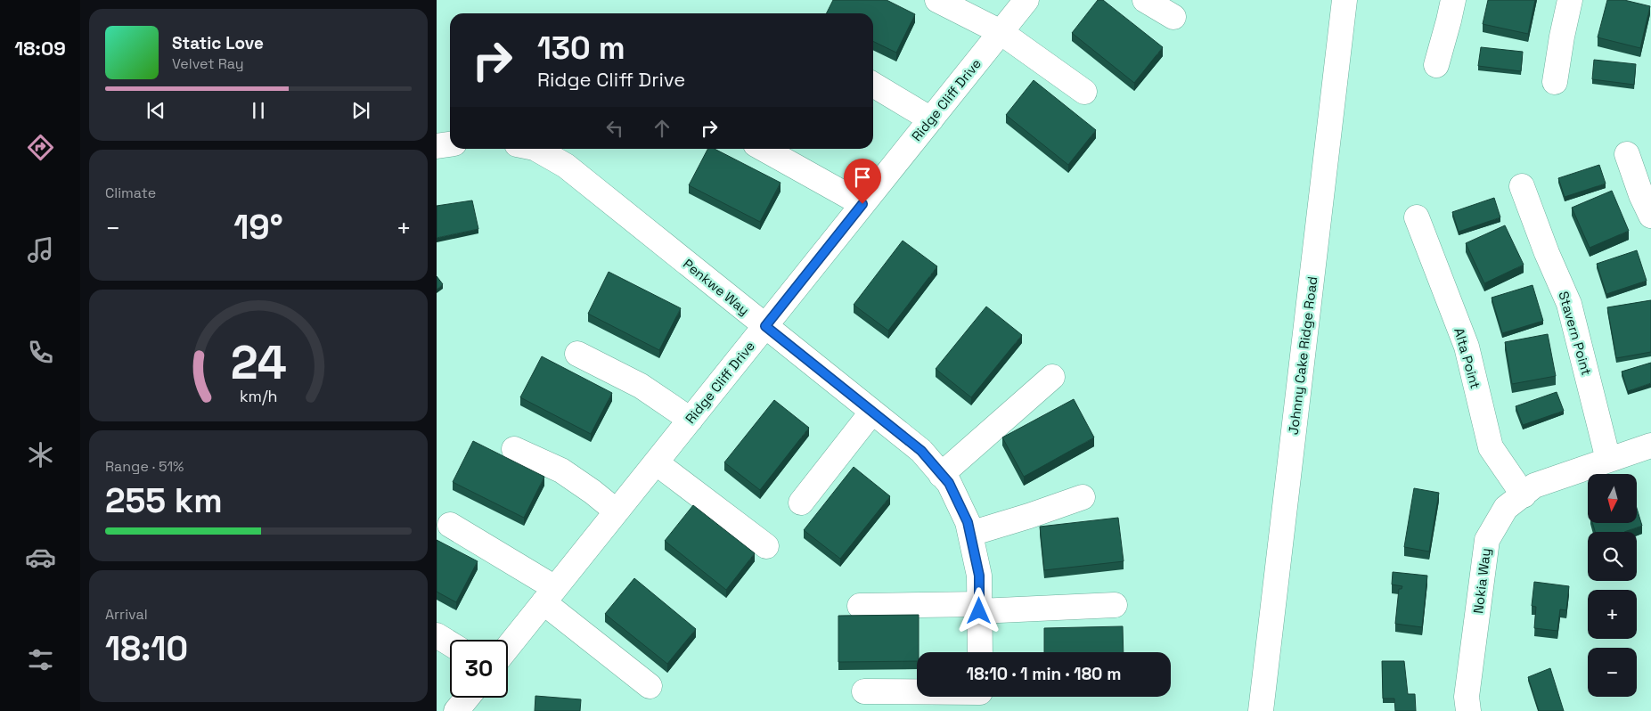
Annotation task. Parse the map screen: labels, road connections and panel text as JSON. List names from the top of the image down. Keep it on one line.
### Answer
{"streets":{"street":["Ridge Cliff Drive","Penkwe Way","Stavern Point","Johnny Cake Ridge Road","Alta Point","Nokia Way"]},"crossings":[["Ridge Cliff Drive","Penkwe Way"],["Stavern Point","Nokia Way"],["Alta Point","Nokia Way"]],"north":"bottom","page":{"tabs":"18:09","turn":["130 m","Ridge Cliff Drive"],"song":["Static Love","Velvet Ray"],"tile":["Climate",["Range · 51%","255 km"],["Arrival","18:10"]],"heat":["−","19°","+"],"map_buttons":["+","−"],"limit":"30","trip":"18:10 · 1 min · 180 m","gauge":["24","km/h"]}}
